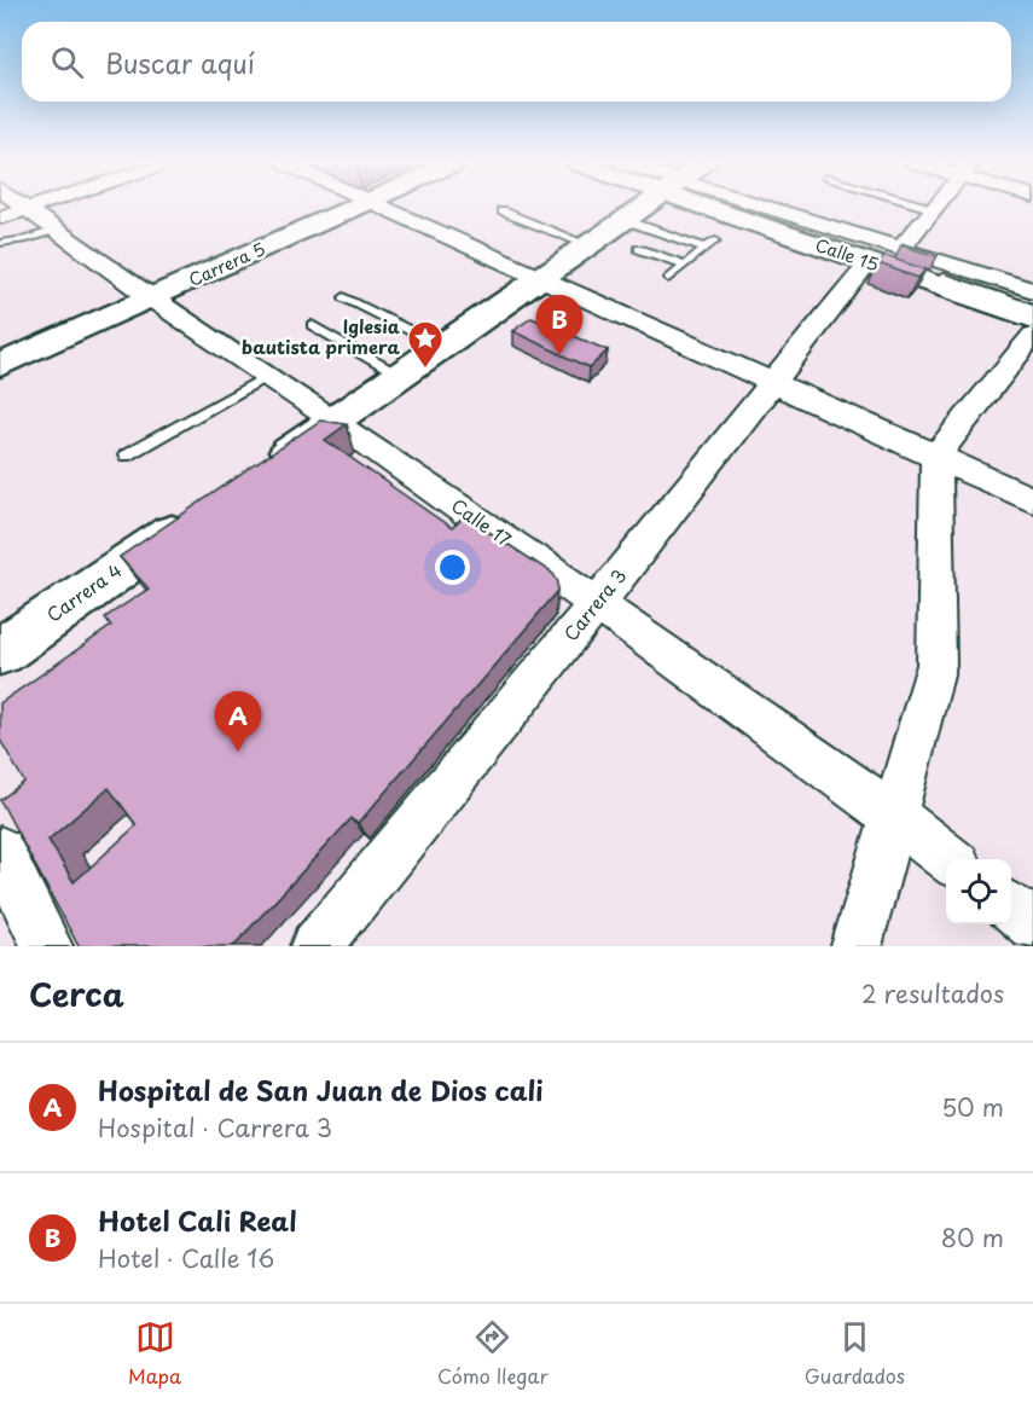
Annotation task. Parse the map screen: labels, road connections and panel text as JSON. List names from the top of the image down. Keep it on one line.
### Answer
{"streets":{"street":["Calle 15","Carrera 5","Calle 17","Carrera 4","Carrera 3"]},"crossings":[["Calle 15","Carrera 3"],["Carrera 5","Calle 17"],["Calle 17","Carrera 3"]],"places":{"place":["Iglesia bautista primera"]},"page":{"search":"Buscar aquí","pins":["B","A"],"heading":["Cerca","2 resultados"],"list":[{"mark":"A","name":"Hospital de San Juan de Dios cali","note":"Hospital · Carrera 3","value":"50 m"},{"mark":"B","name":"Hotel Cali Real","note":"Hotel · Calle 16","value":"80 m"}],"nav":["Mapa","Cómo llegar","Guardados"]}}
